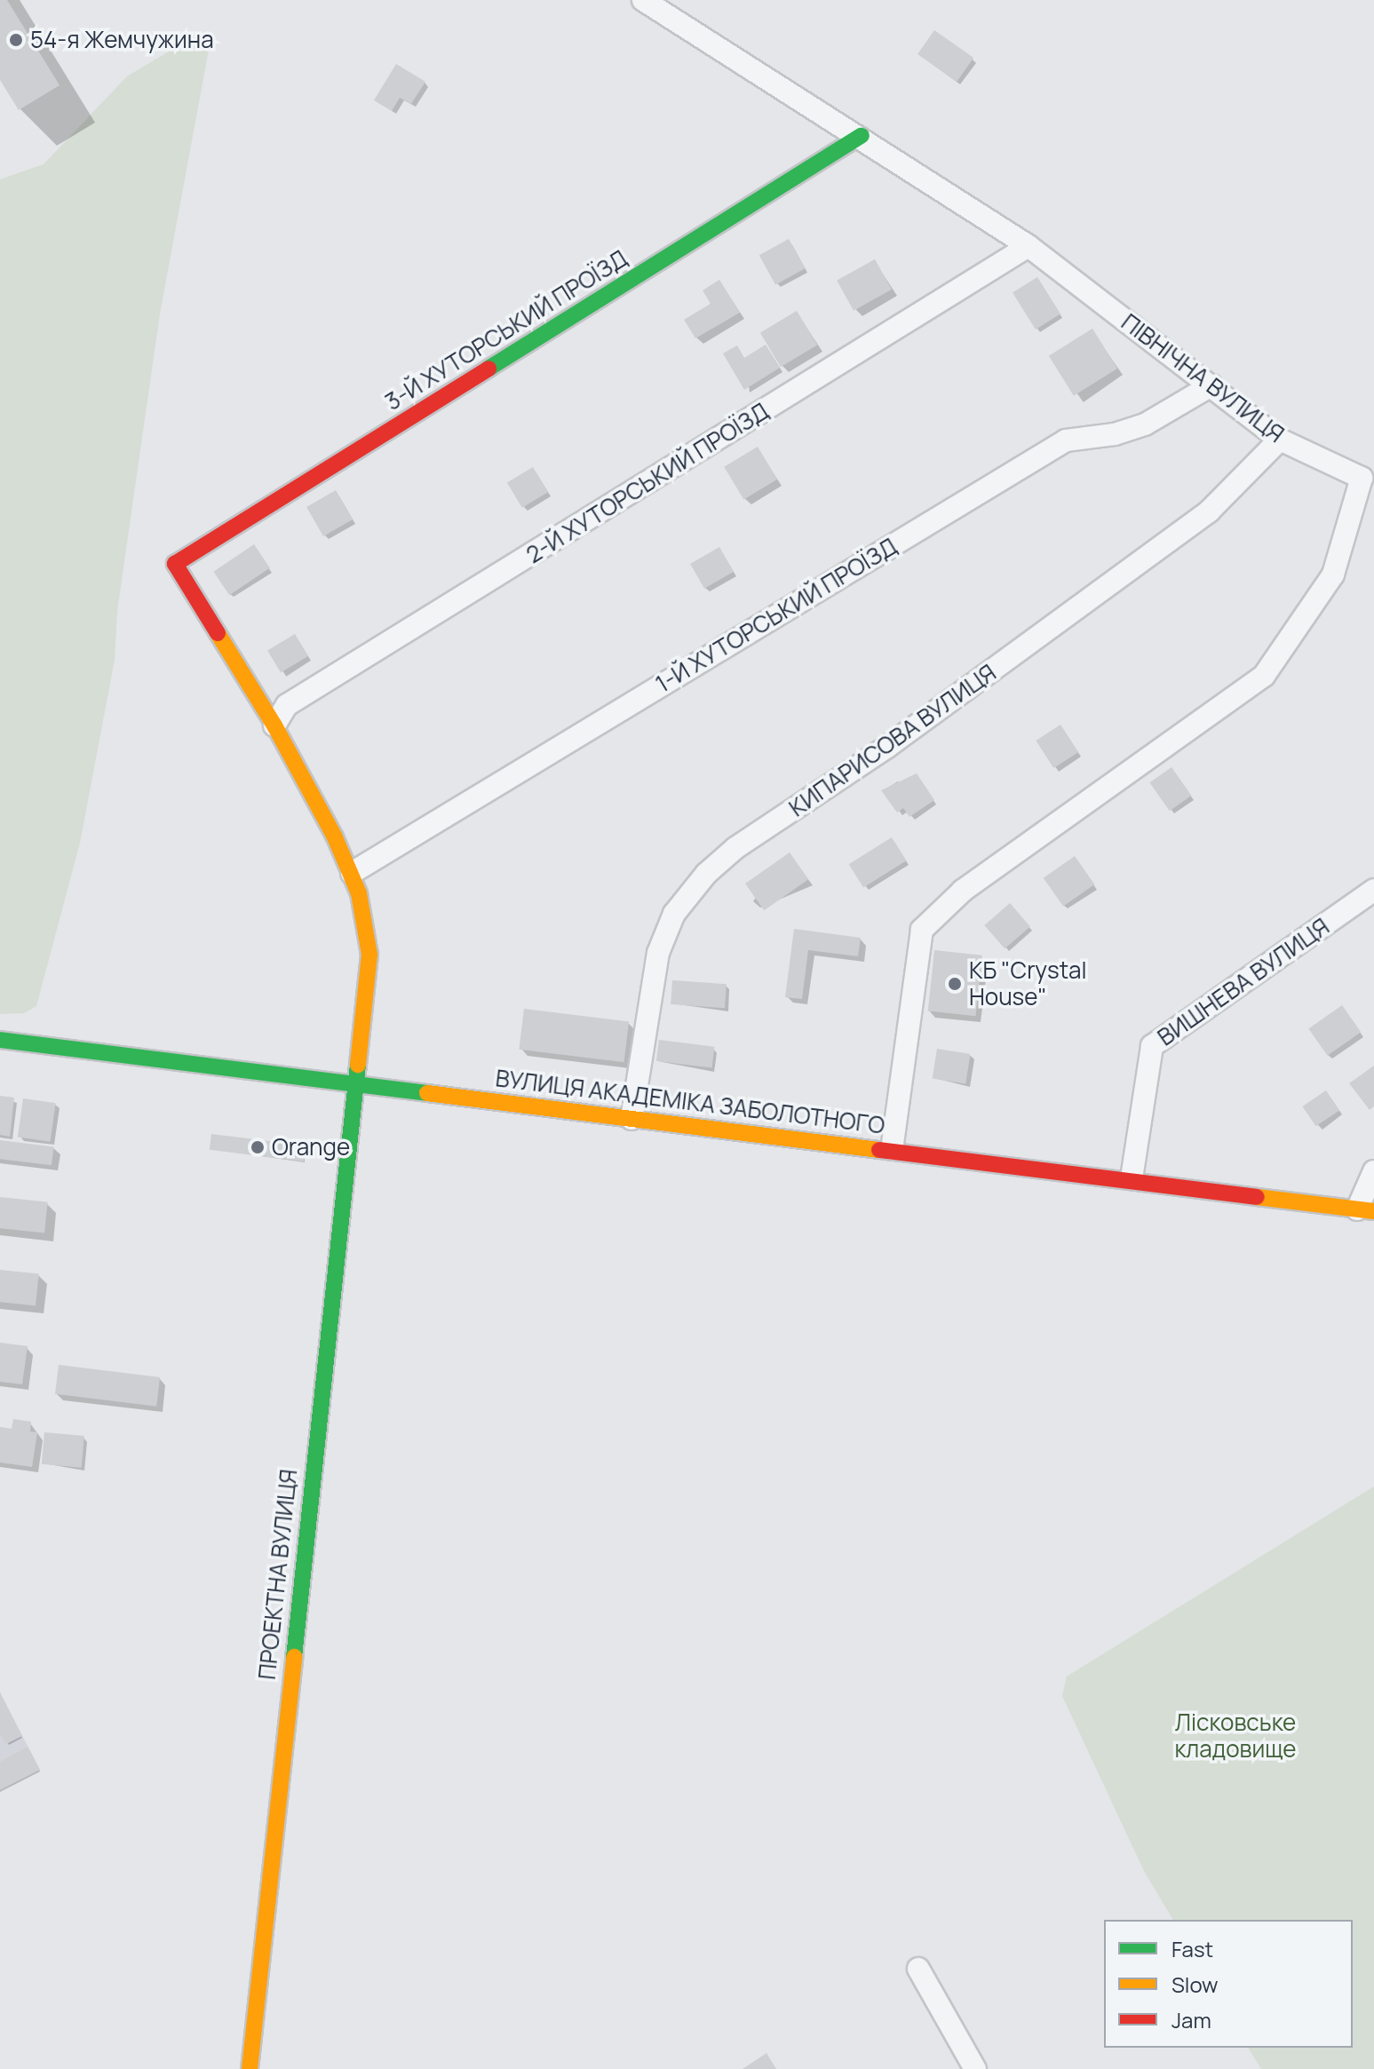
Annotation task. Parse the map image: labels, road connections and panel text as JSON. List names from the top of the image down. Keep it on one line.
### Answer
{"streets":{"street":["3-Й ХУТОРСЬКИЙ ПРОЇЗД","ПІВНІЧНА ВУЛИЦЯ","2-Й ХУТОРСЬКИЙ ПРОЇЗД","1-Й ХУТОРСЬКИЙ ПРОЇЗД","КИПАРИСОВА ВУЛИЦЯ","ВИШНЕВА ВУЛИЦЯ","ВУЛИЦЯ АКАДЕМІКА ЗАБОЛОТНОГО","ПРОЕКТНА ВУЛИЦЯ"]},"crossings":[["3-Й ХУТОРСЬКИЙ ПРОЇЗД","ПІВНІЧНА ВУЛИЦЯ"],["3-Й ХУТОРСЬКИЙ ПРОЇЗД","ПРОЕКТНА ВУЛИЦЯ"],["ПІВНІЧНА ВУЛИЦЯ","2-Й ХУТОРСЬКИЙ ПРОЇЗД"],["ПІВНІЧНА ВУЛИЦЯ","1-Й ХУТОРСЬКИЙ ПРОЇЗД"],["ПІВНІЧНА ВУЛИЦЯ","КИПАРИСОВА ВУЛИЦЯ"],["ПІВНІЧНА ВУЛИЦЯ","ВУЛИЦЯ АКАДЕМІКА ЗАБОЛОТНОГО"],["2-Й ХУТОРСЬКИЙ ПРОЇЗД","ПРОЕКТНА ВУЛИЦЯ"],["1-Й ХУТОРСЬКИЙ ПРОЇЗД","ПРОЕКТНА ВУЛИЦЯ"],["КИПАРИСОВА ВУЛИЦЯ","ВУЛИЦЯ АКАДЕМІКА ЗАБОЛОТНОГО"],["ВИШНЕВА ВУЛИЦЯ","ВУЛИЦЯ АКАДЕМІКА ЗАБОЛОТНОГО"],["ВУЛИЦЯ АКАДЕМІКА ЗАБОЛОТНОГО","ПРОЕКТНА ВУЛИЦЯ"]],"parks":["Лісковське кладовище"],"places":["54-я Жемчужина","КБ \"Crystal House\"","Orange"],"legend":["Fast","Slow","Jam"]}
